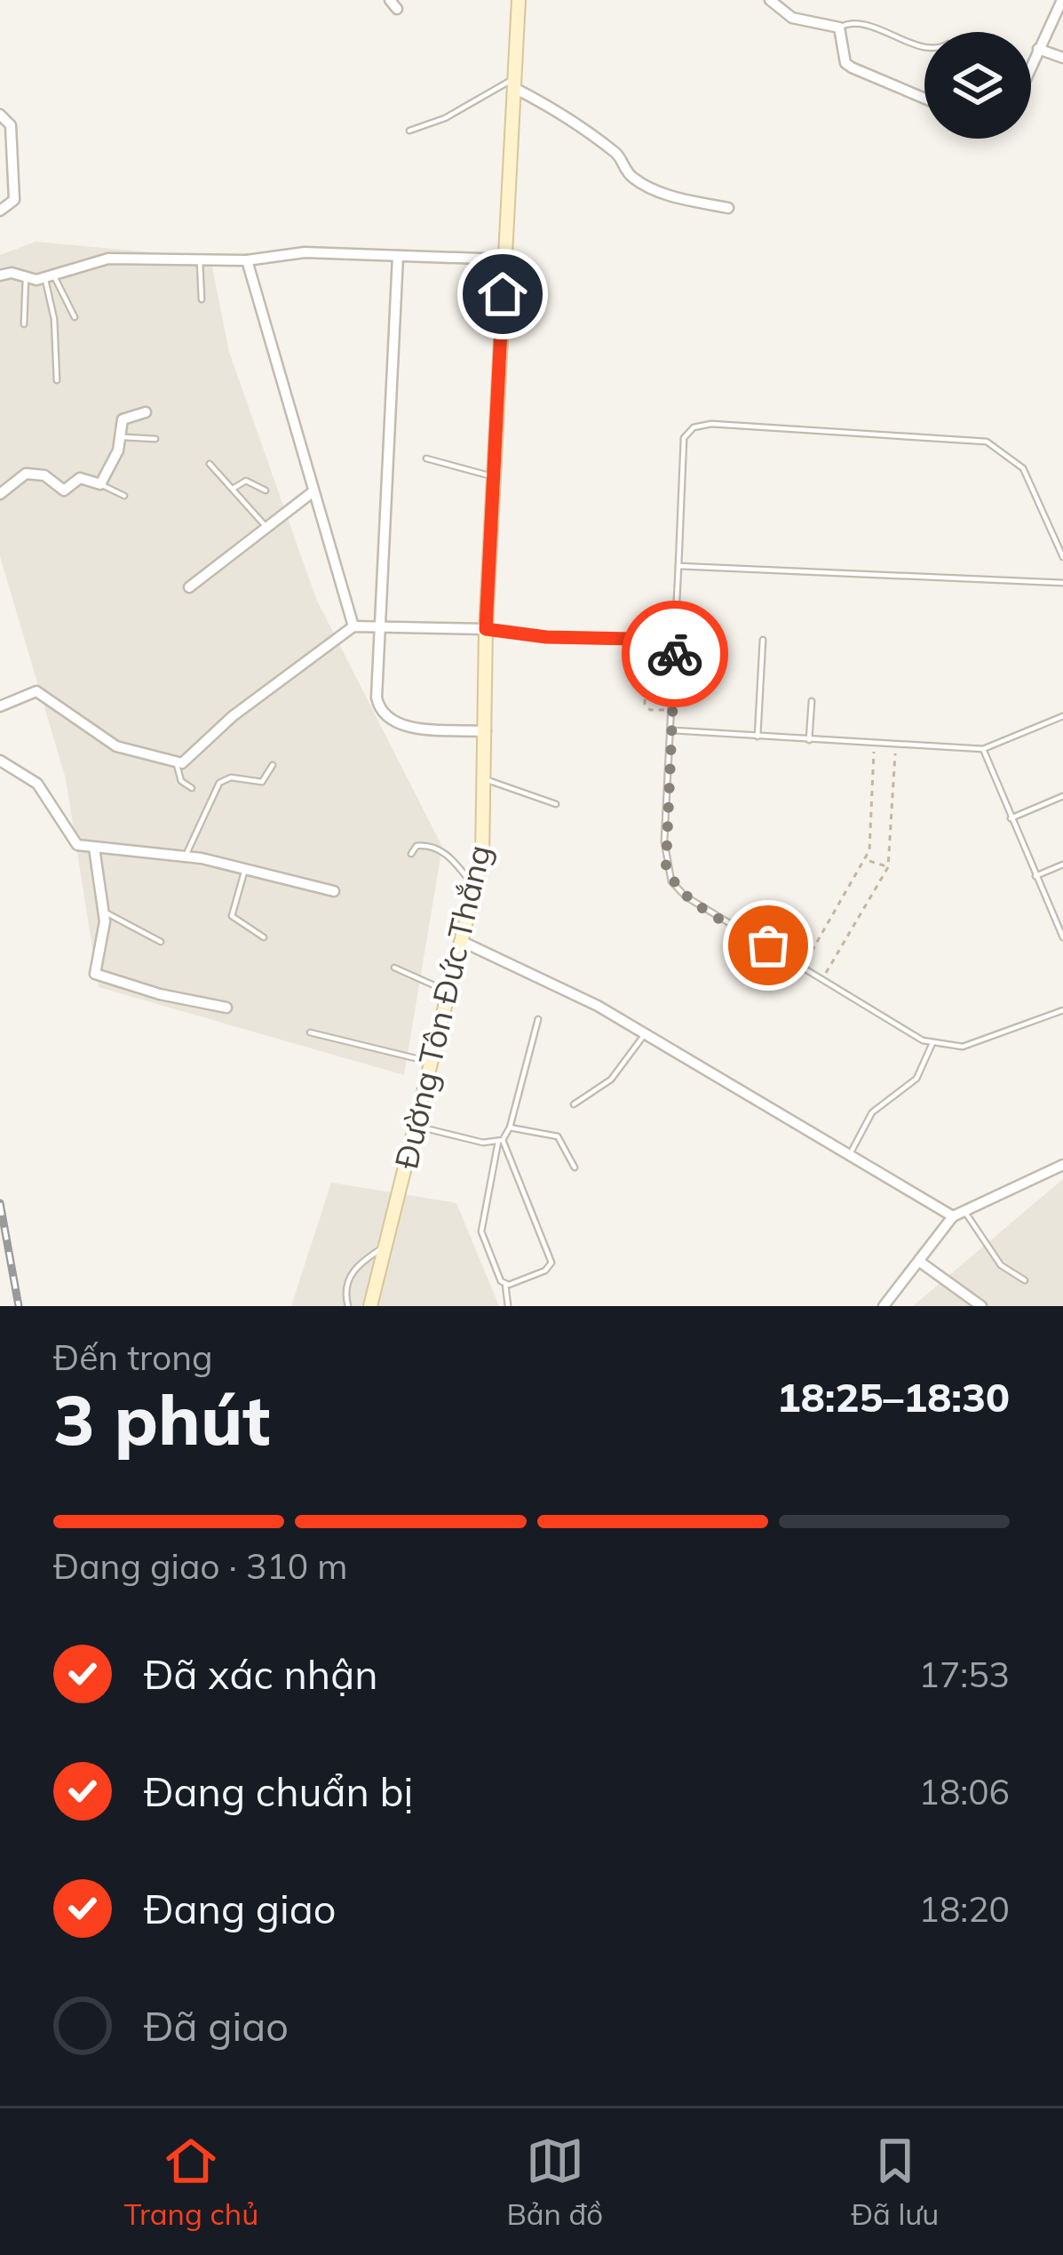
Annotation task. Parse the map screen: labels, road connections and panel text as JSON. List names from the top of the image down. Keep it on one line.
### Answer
{"streets":{"main road":["Đường Tôn Đức Thắng"]},"page":{"heading":["3 phút","Đến trong","18:25–18:30"],"bar":"Đang giao · 310 m","list":[["Đã xác nhận","17:53"],["Đang chuẩn bị","18:06"],["Đang giao","18:20"],"Đã giao"],"tabs":["Trang chủ","Bản đồ","Đã lưu"]}}
